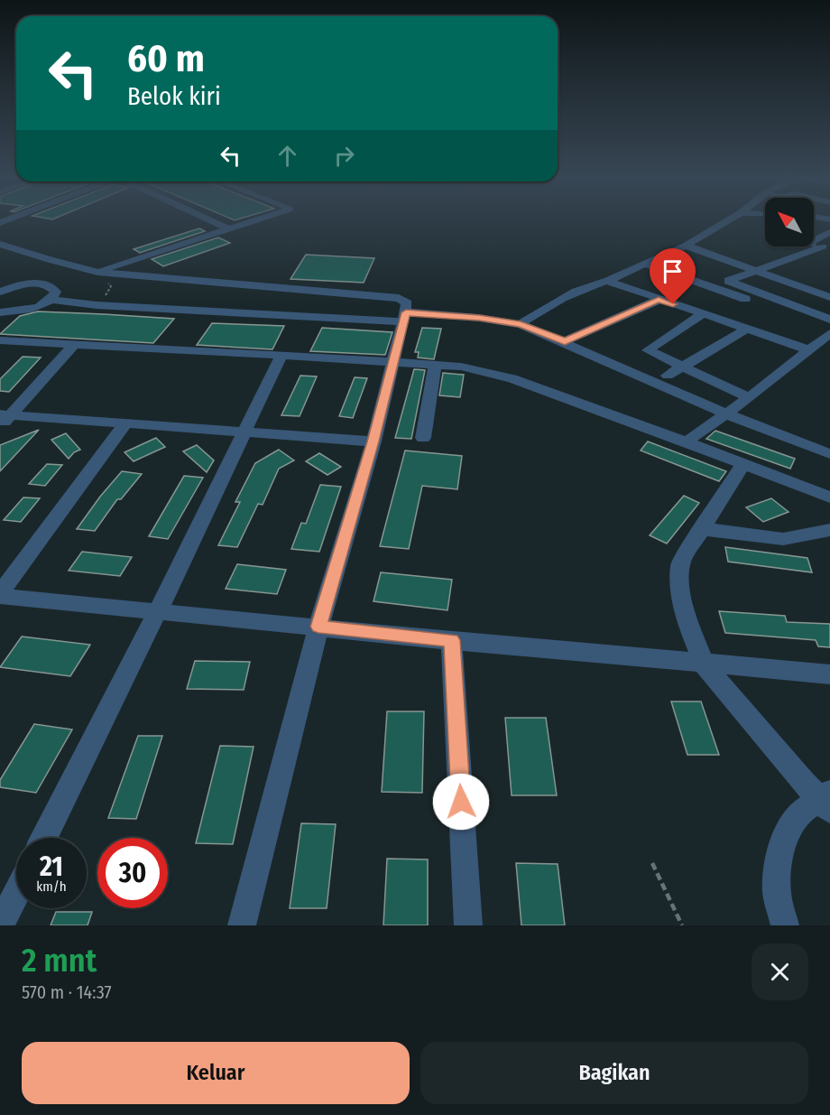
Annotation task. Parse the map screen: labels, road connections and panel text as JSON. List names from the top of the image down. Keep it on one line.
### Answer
{"north":"top left","page":{"turn":["60 m","Belok kiri"],"speed":"21 km/h","limit":"30","heading":["2 mnt","570 m · 14:37"],"buttons":["Keluar","Bagikan"]}}
